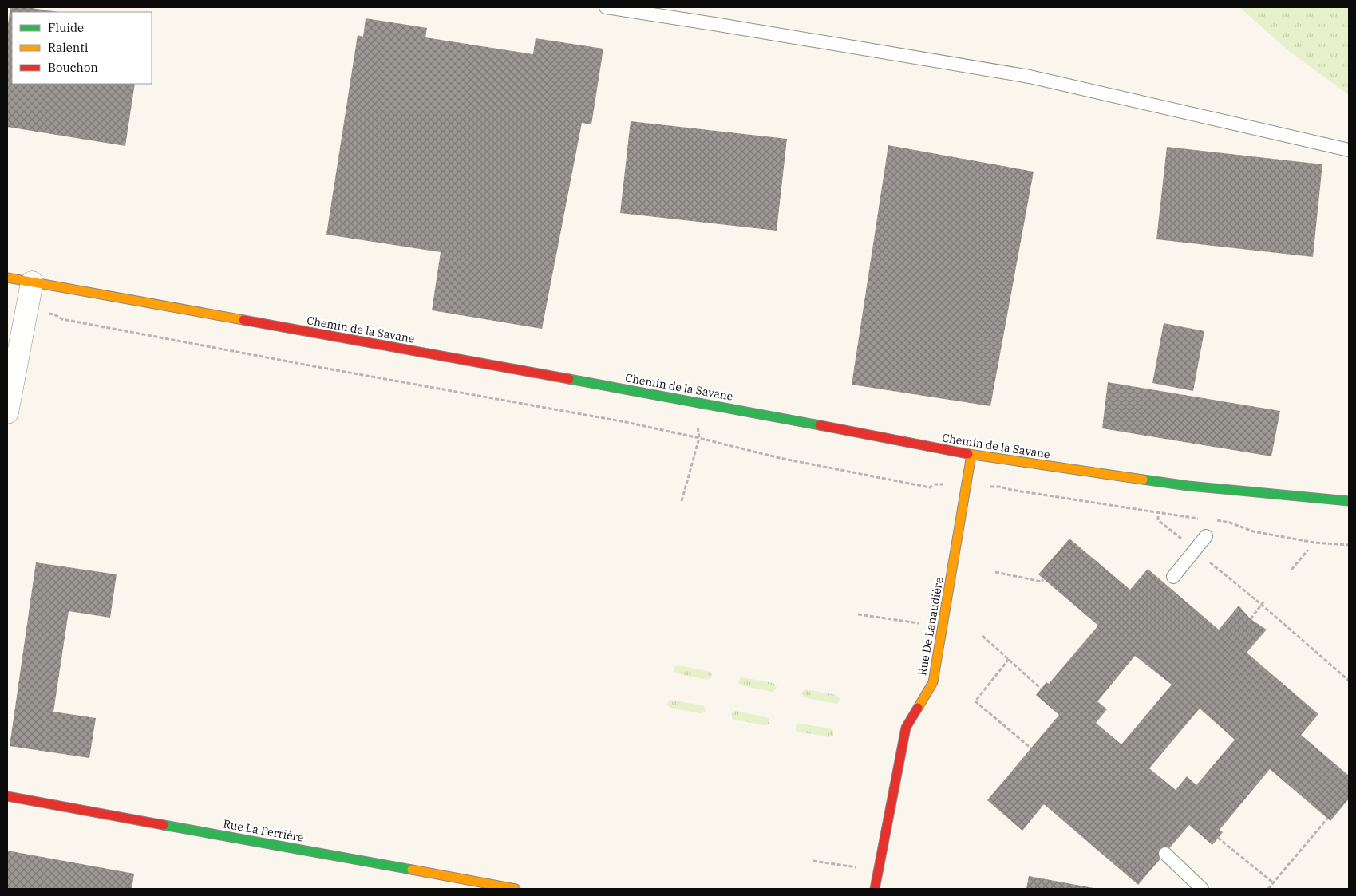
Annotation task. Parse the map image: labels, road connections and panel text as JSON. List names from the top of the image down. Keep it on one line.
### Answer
{"streets":{"street":["Chemin de la Savane","Rue De Lanaudière","Rue La Perrière"]},"crossings":[["Chemin de la Savane","Rue De Lanaudière"]],"legend":["Fluide","Ralenti","Bouchon"]}
